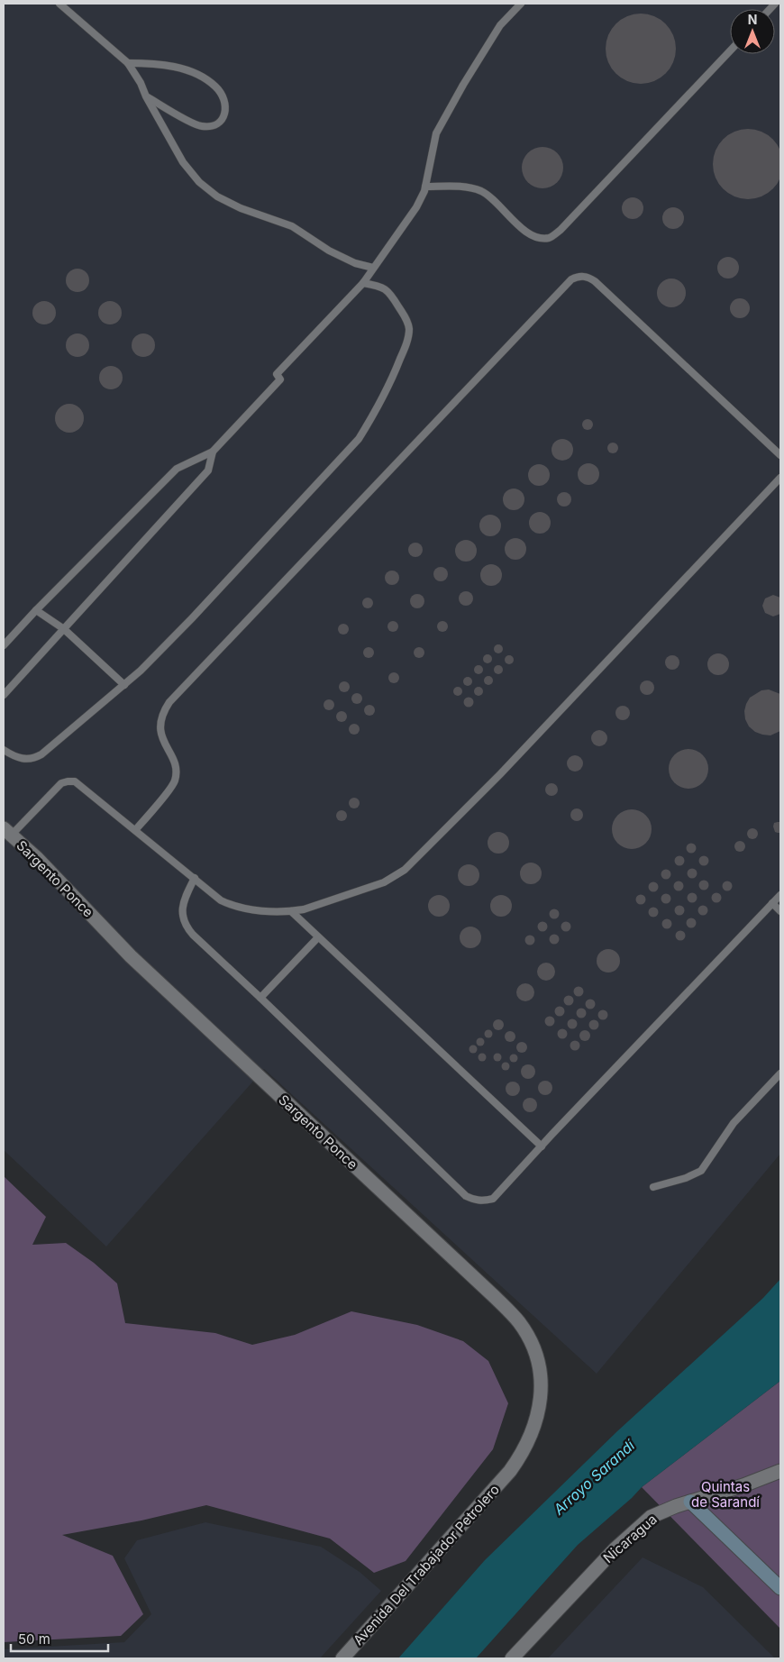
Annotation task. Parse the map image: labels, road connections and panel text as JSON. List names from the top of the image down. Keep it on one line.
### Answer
{"streets":{"street":["Sargento Ponce","Nicaragua","Avenida Del Trabajador Petrolero"]},"crossings":[["Sargento Ponce","Avenida Del Trabajador Petrolero"]],"water":["Arroyo Sarandí"],"parks":["Quintas de Sarandí"],"scale_bar":"50 m","north":"top"}
